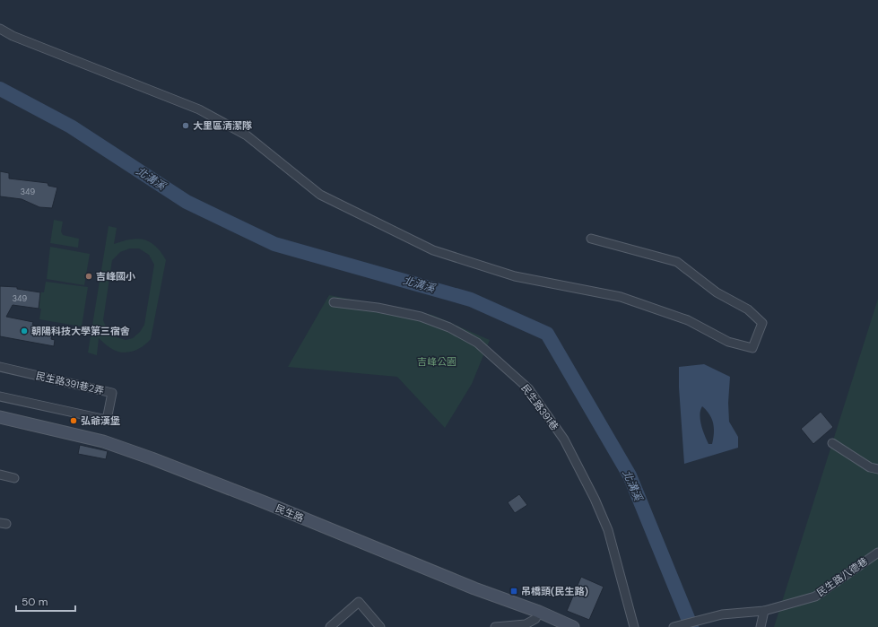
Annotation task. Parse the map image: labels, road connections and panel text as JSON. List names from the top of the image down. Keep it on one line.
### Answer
{"streets":{"street":["民生路391巷2弄","民生路391巷","民生路","民生路八德巷"]},"water":["北溝溪"],"parks":["吉峰公園"],"places":{"other":["大里區清潔隊","吉峰國小","朝陽科技大學第三宿舍","弘爺漢堡"],"transit":["吊橋頭(民生路)"]},"house_numbers":["349","349"],"scale_bar":"50 m"}
